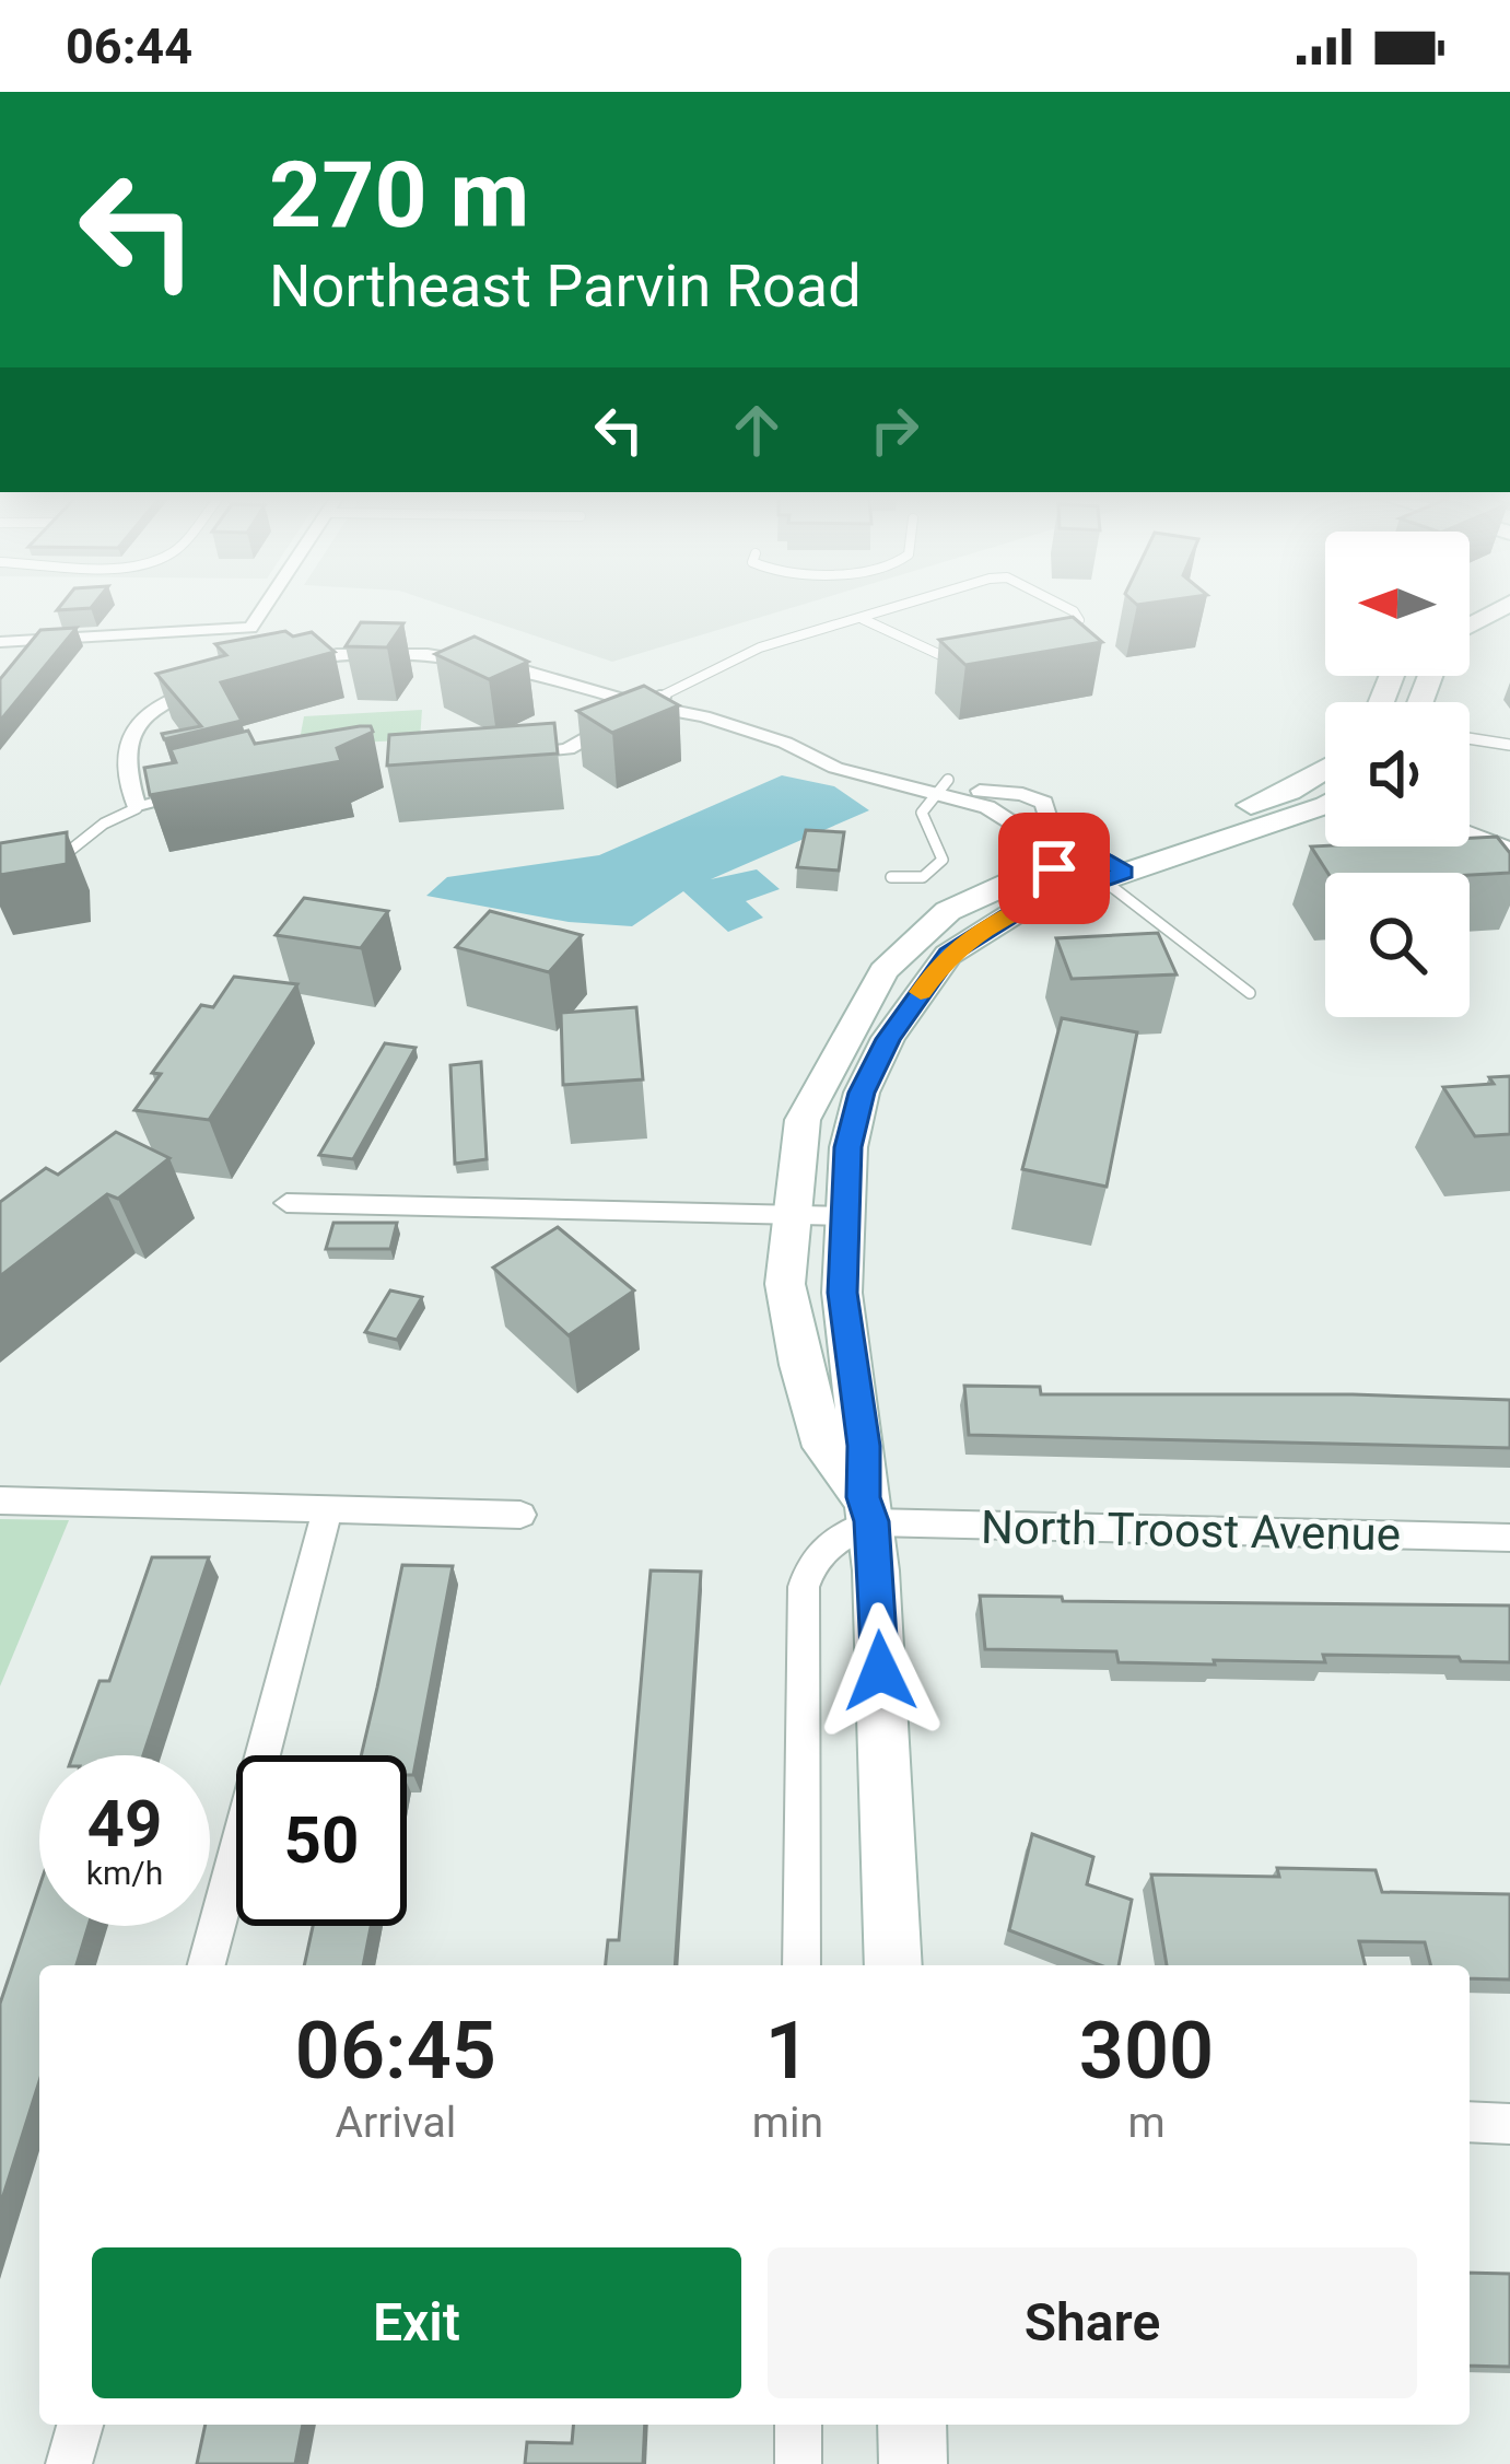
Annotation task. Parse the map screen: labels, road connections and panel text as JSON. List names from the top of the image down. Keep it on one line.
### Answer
{"streets":{"street":["North Troost Avenue"]},"north":"left","page":{"status":"06:44","turn":["270 m","Northeast Parvin Road"],"speed":"49 km/h","limit":"50","eta":["06:45","Arrival","1","min","300","m"],"buttons":["Exit","Share"]}}
